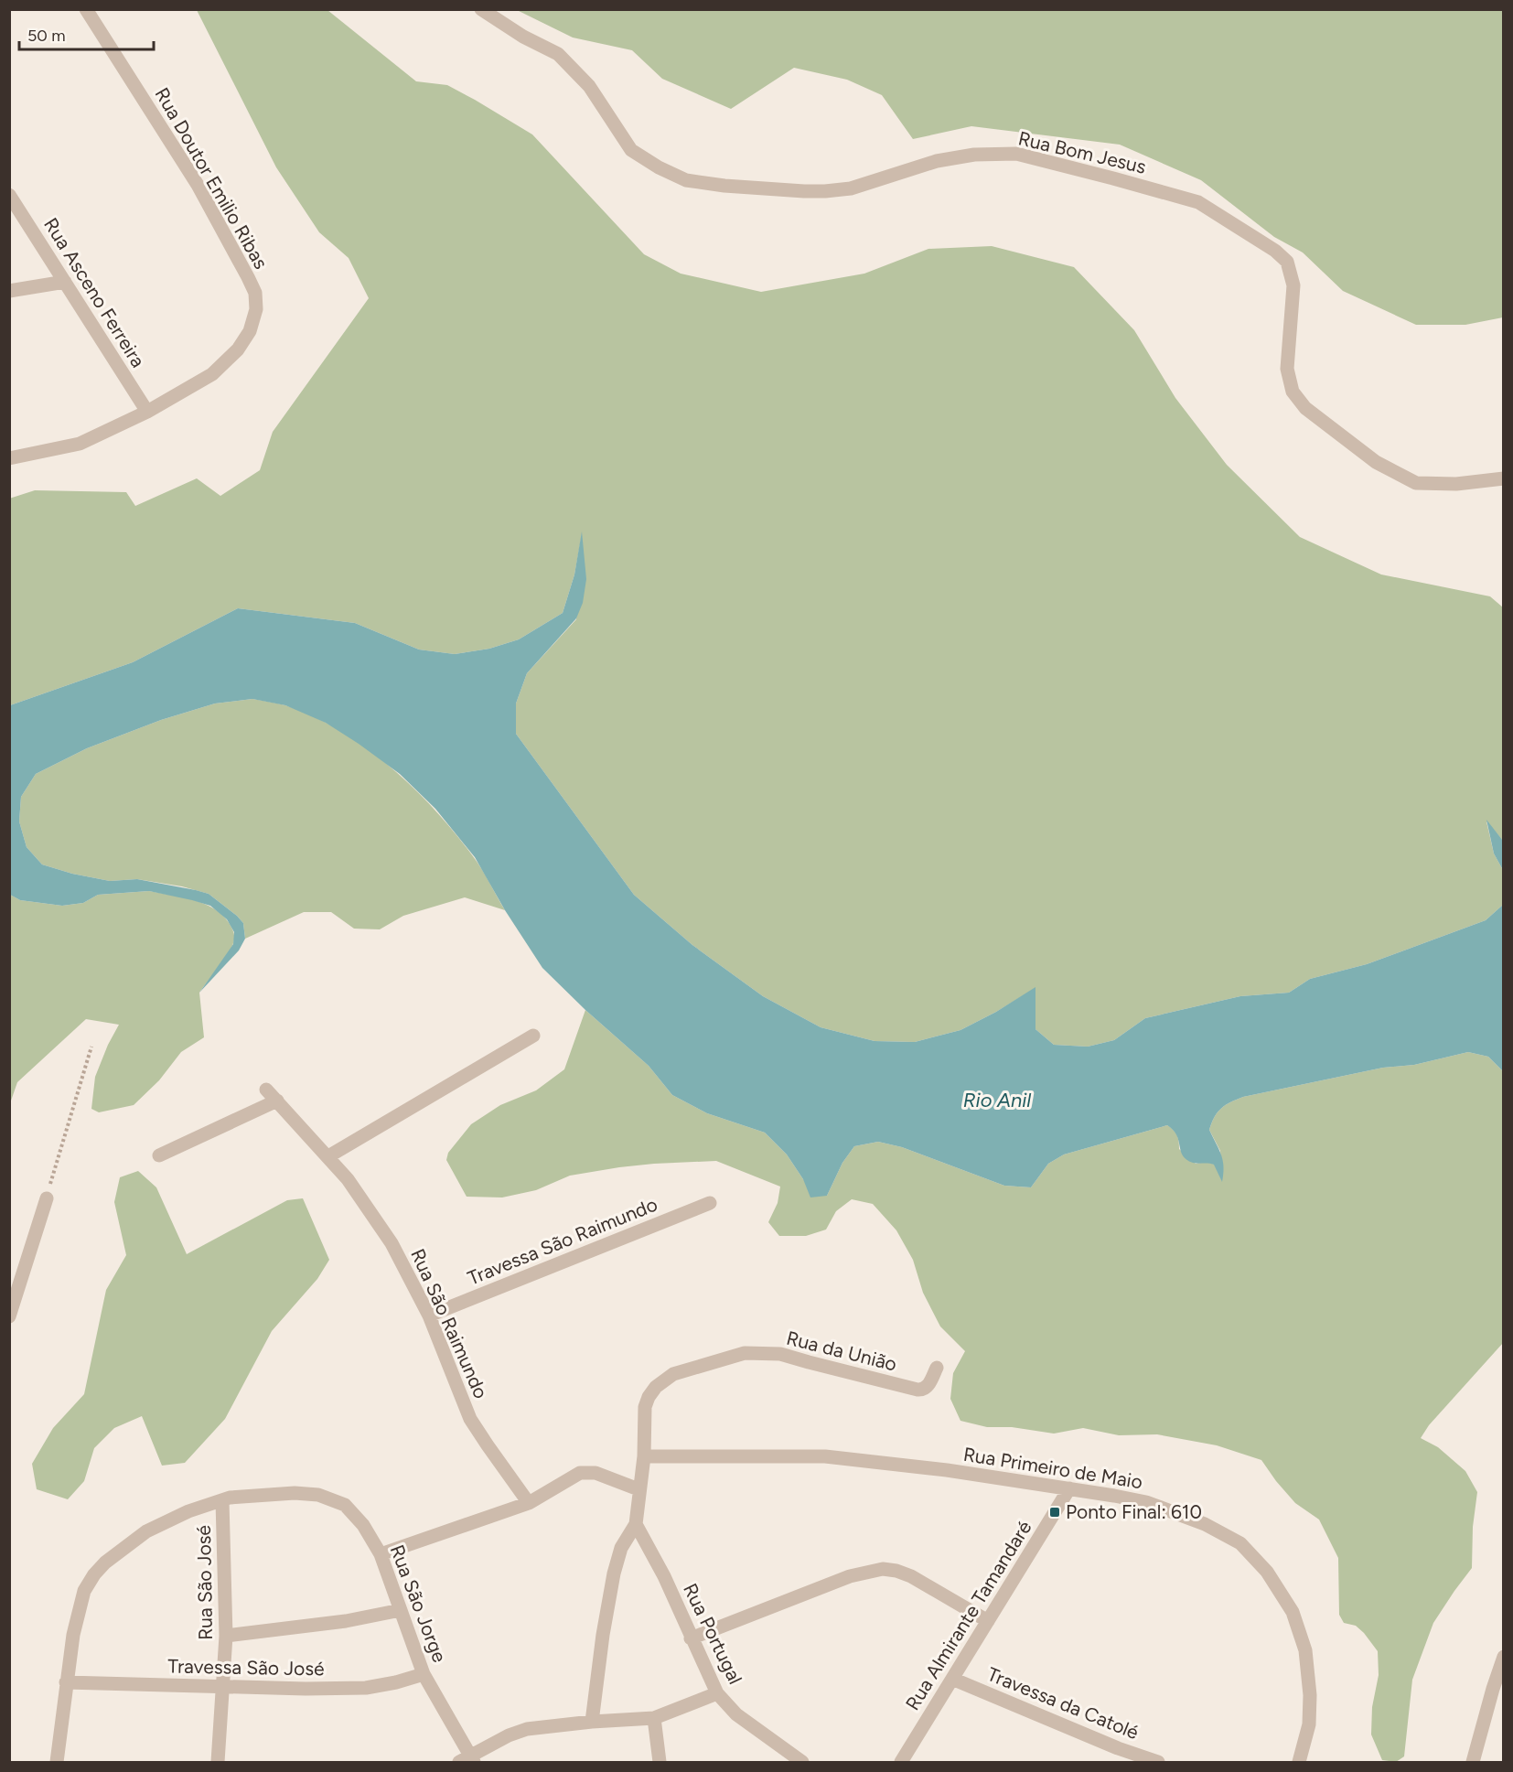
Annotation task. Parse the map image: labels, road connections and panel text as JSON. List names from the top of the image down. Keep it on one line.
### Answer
{"streets":{"street":["Rua Bom Jesus","Rua Doutor Emilio Ribas","Rua Asceno Ferreira","Travessa São Raimundo","Rua São Raimundo","Rua da União","Rua Primeiro de Maio","Rua São José","Rua São Jorge","Rua Almirante Tamandaré","Rua Portugal","Travessa São José","Travessa da Catolé"]},"crossings":[["Rua Doutor Emilio Ribas","Rua Asceno Ferreira"],["Travessa São Raimundo","Rua São Raimundo"],["Rua da União","Rua Primeiro de Maio"],["Rua Primeiro de Maio","Rua Almirante Tamandaré"],["Rua São José","Rua São Jorge"],["Rua São José","Travessa São José"],["Rua São Jorge","Travessa São José"],["Rua Almirante Tamandaré","Travessa da Catolé"]],"water":["Rio Anil"],"places":{"transit":["Ponto Final: 610"]},"scale_bar":"50 m"}
